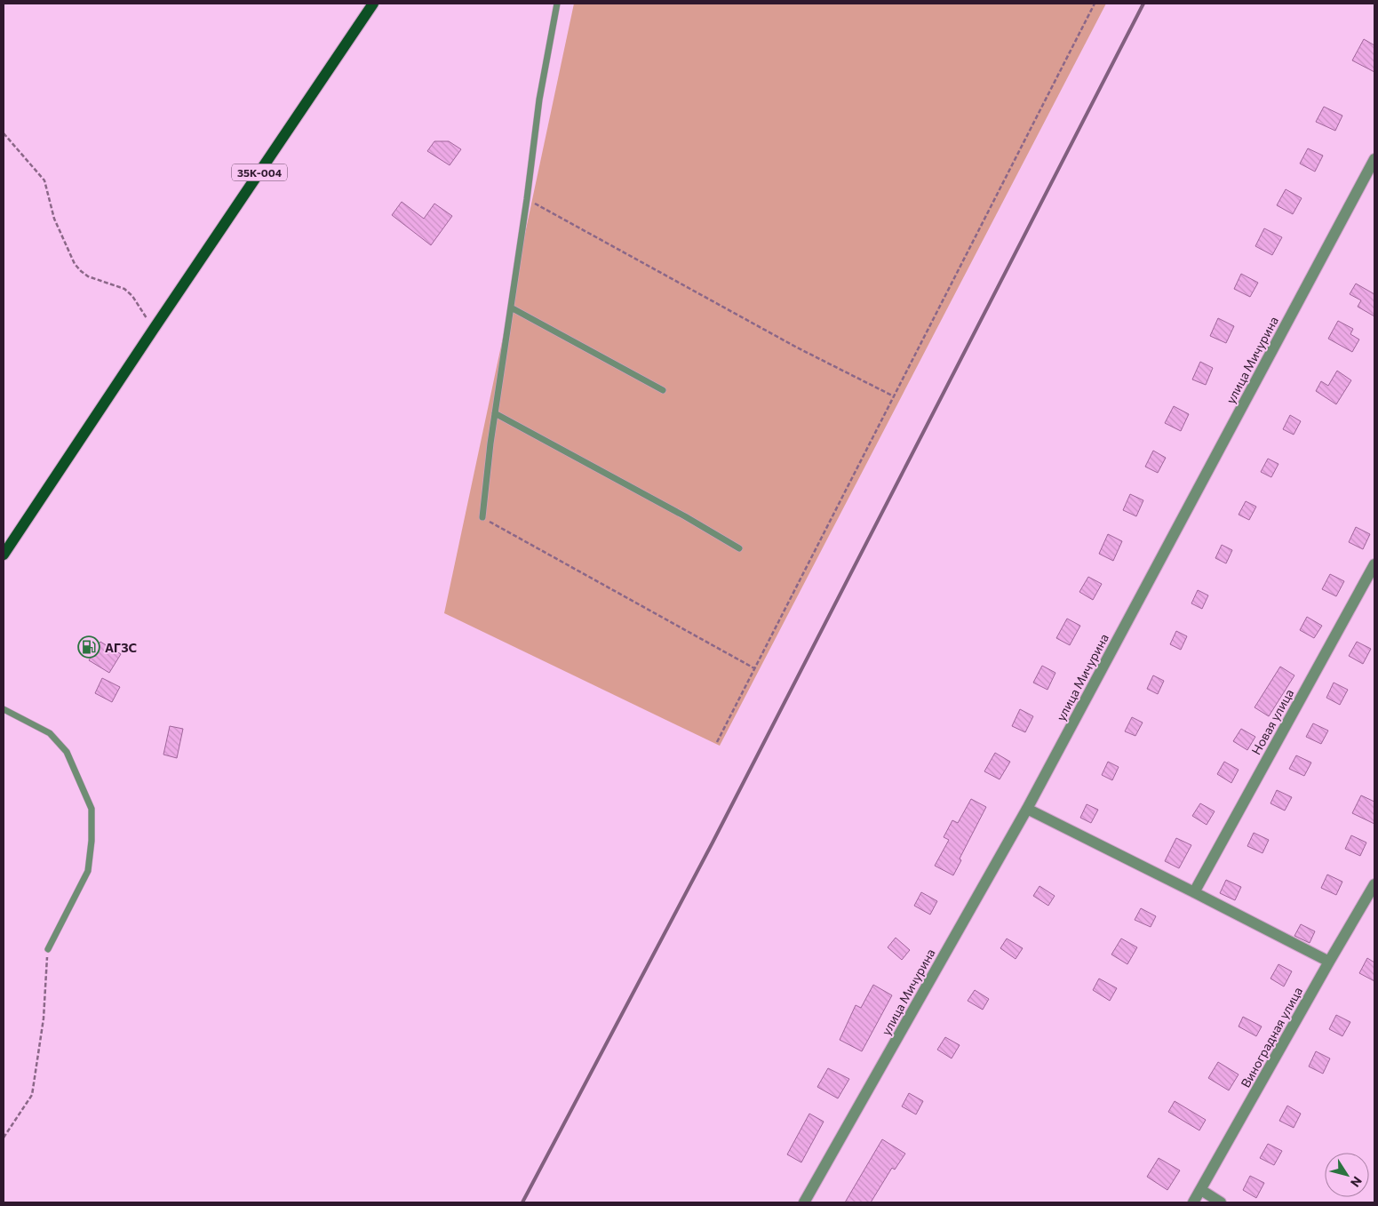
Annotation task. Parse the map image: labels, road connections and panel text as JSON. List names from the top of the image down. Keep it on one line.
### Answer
{"streets":{"main road":["35К-004"],"street":["улица Мичурина","Новая улица","Виноградная улица"]},"places":{"fuel station":["АГЗС"]},"north":"bottom right"}
